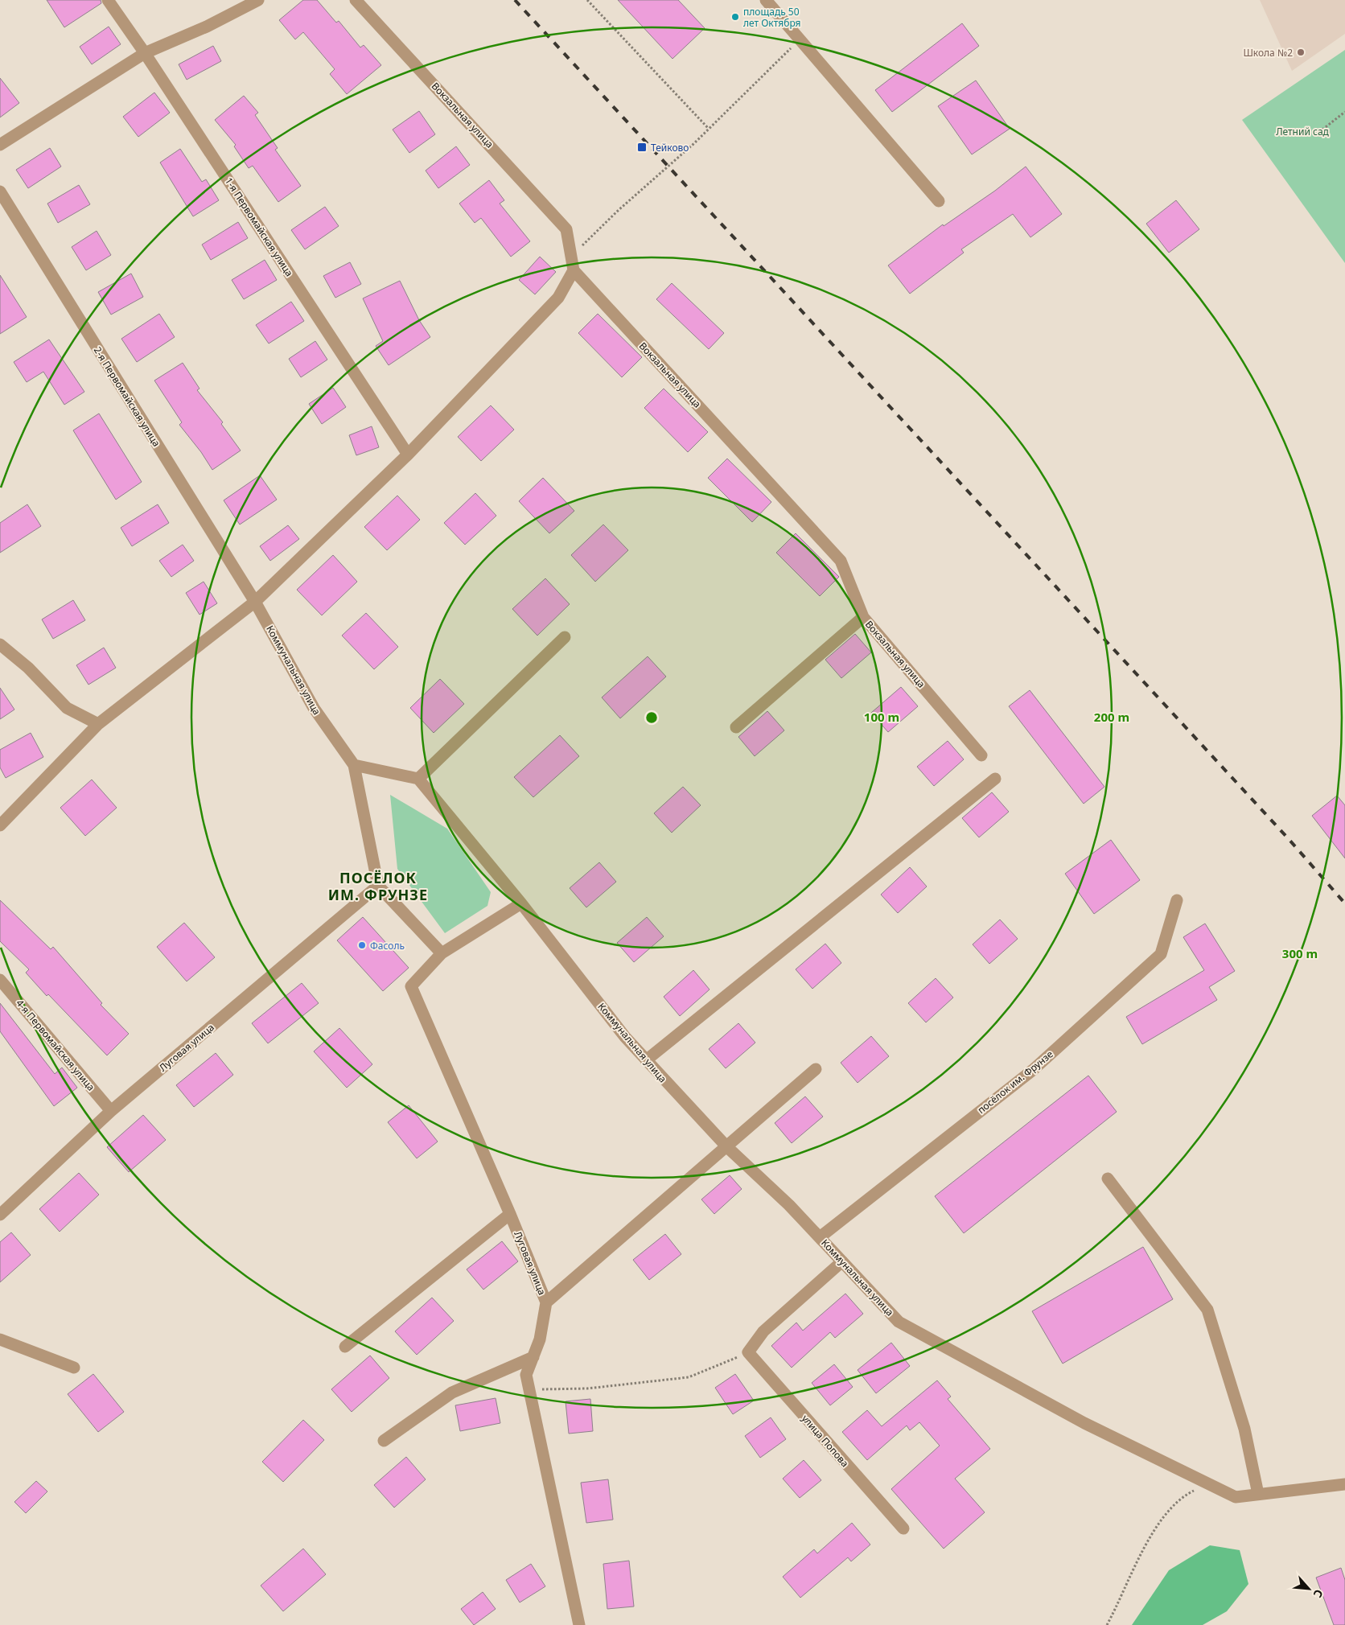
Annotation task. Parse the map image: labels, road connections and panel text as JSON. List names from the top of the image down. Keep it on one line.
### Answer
{"streets":{"street":["Вокзальная улица","1-я Первомайская улица","2-я Первомайская улица","Коммунальная улица","4-я Первомайская улица","Луговая улица","посёлок им. Фрунзе","улица Попова"]},"crossings":[["2-я Первомайская улица","Коммунальная улица"],["Коммунальная улица","посёлок им. Фрунзе"],["4-я Первомайская улица","Луговая улица"]],"districts":["ПОСЁЛОК ИМ. ФРУНЗЕ"],"parks":["Летний сад"],"places":{"other":["площадь 50 лет Октября","Школа №2","Фасоль"],"transit":["Тейково"]},"north":"bottom right","rings":["100 m","200 m","300 m"]}
